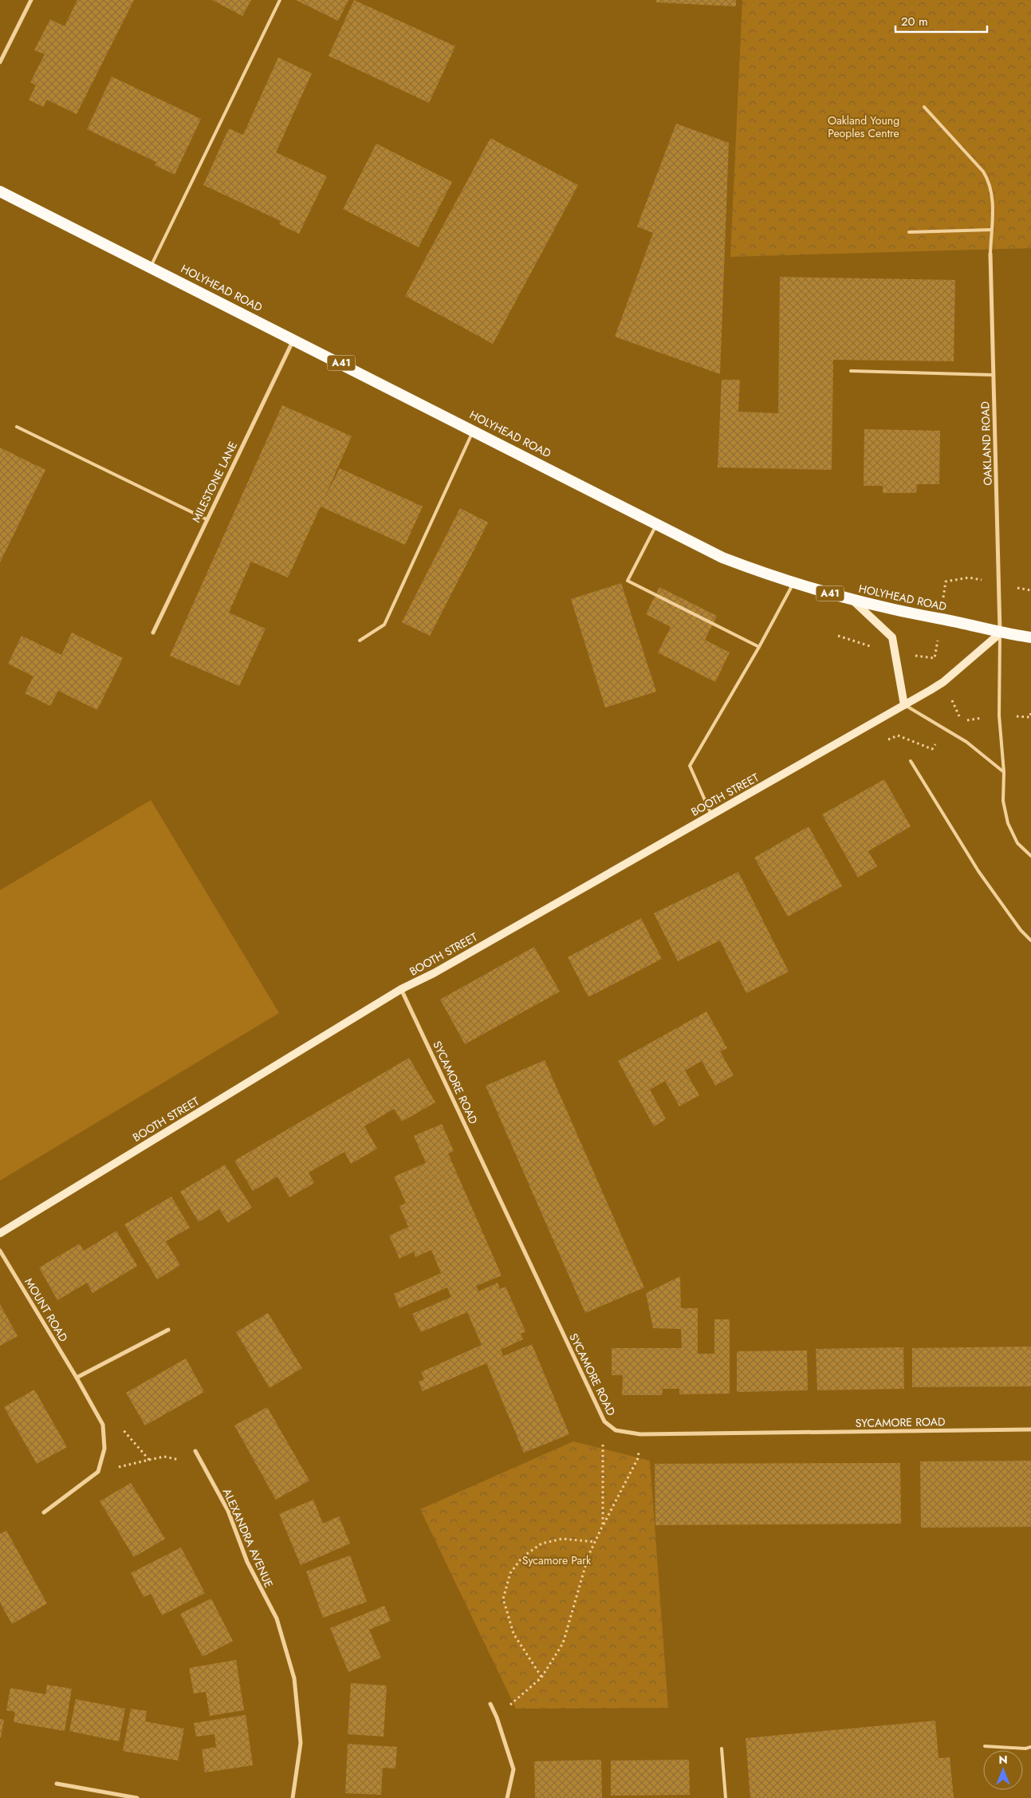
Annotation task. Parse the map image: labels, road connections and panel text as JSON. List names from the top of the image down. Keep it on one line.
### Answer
{"streets":{"highway":["HOLYHEAD ROAD","A41"],"main road":["BOOTH STREET"],"street":["OAKLAND ROAD","MILESTONE LANE","SYCAMORE ROAD","MOUNT ROAD","ALEXANDRA AVENUE"]},"crossings":[["HOLYHEAD ROAD","OAKLAND ROAD"],["HOLYHEAD ROAD","MILESTONE LANE"],["HOLYHEAD ROAD","BOOTH STREET"],["OAKLAND ROAD","BOOTH STREET"],["BOOTH STREET","SYCAMORE ROAD"]],"parks":["Oakland Young Peoples Centre","Sycamore Park"],"scale_bar":"20 m","north":"top"}
